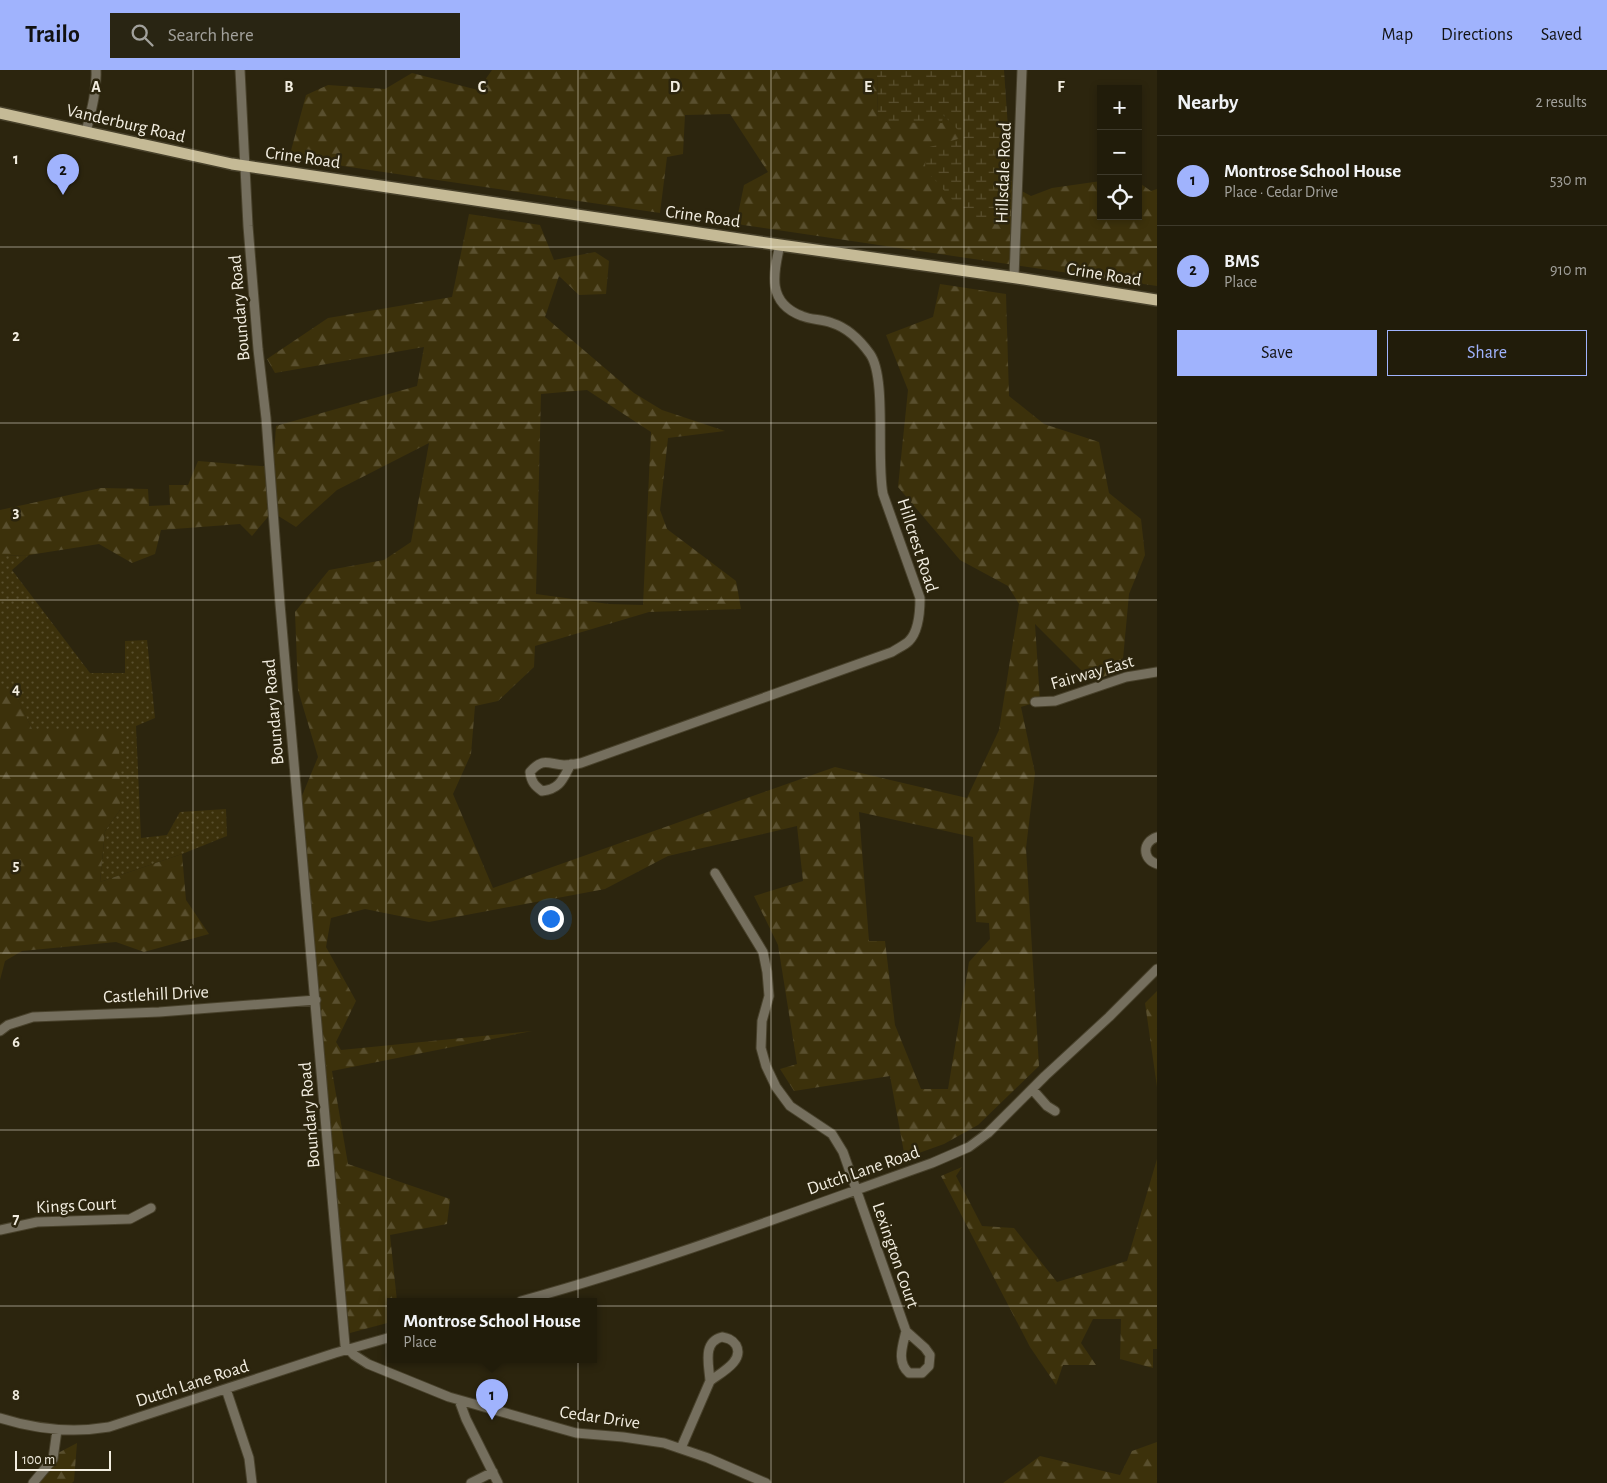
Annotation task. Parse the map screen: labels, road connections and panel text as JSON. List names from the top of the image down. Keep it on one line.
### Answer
{"streets":{"main road":["Vanderburg Road","Crine Road"],"street":["Hillsdale Road","Boundary Road","Hillcrest Road","Fairway East","Castlehill Drive","Dutch Lane Road","Kings Court","Lexington Court","Cedar Drive"]},"crossings":[["Vanderburg Road","Crine Road"],["Vanderburg Road","Boundary Road"],["Crine Road","Hillsdale Road"],["Crine Road","Boundary Road"],["Crine Road","Hillcrest Road"],["Boundary Road","Castlehill Drive"],["Boundary Road","Dutch Lane Road"],["Boundary Road","Cedar Drive"],["Dutch Lane Road","Lexington Court"],["Dutch Lane Road","Cedar Drive"]],"scale_bar":"100 m","page":{"header":"Trailo","search":"Search here","nav":["Map","Directions","Saved"],"heading":["Nearby","2 results"],"map_buttons":["+","−"],"list":[{"mark":"1","name":"Montrose School House","note":"Place · Cedar Drive","value":"530 m"},{"mark":"2","name":"BMS","note":"Place","value":"910 m"}],"pins":["2","1"],"buttons":["Save","Share"],"popup":["Montrose School House","Place"],"scale":"100 m"},"grid":{"columns":["A","B","C","D","E","F"],"rows":["1","2","3","4","5","6","7","8"]}}
